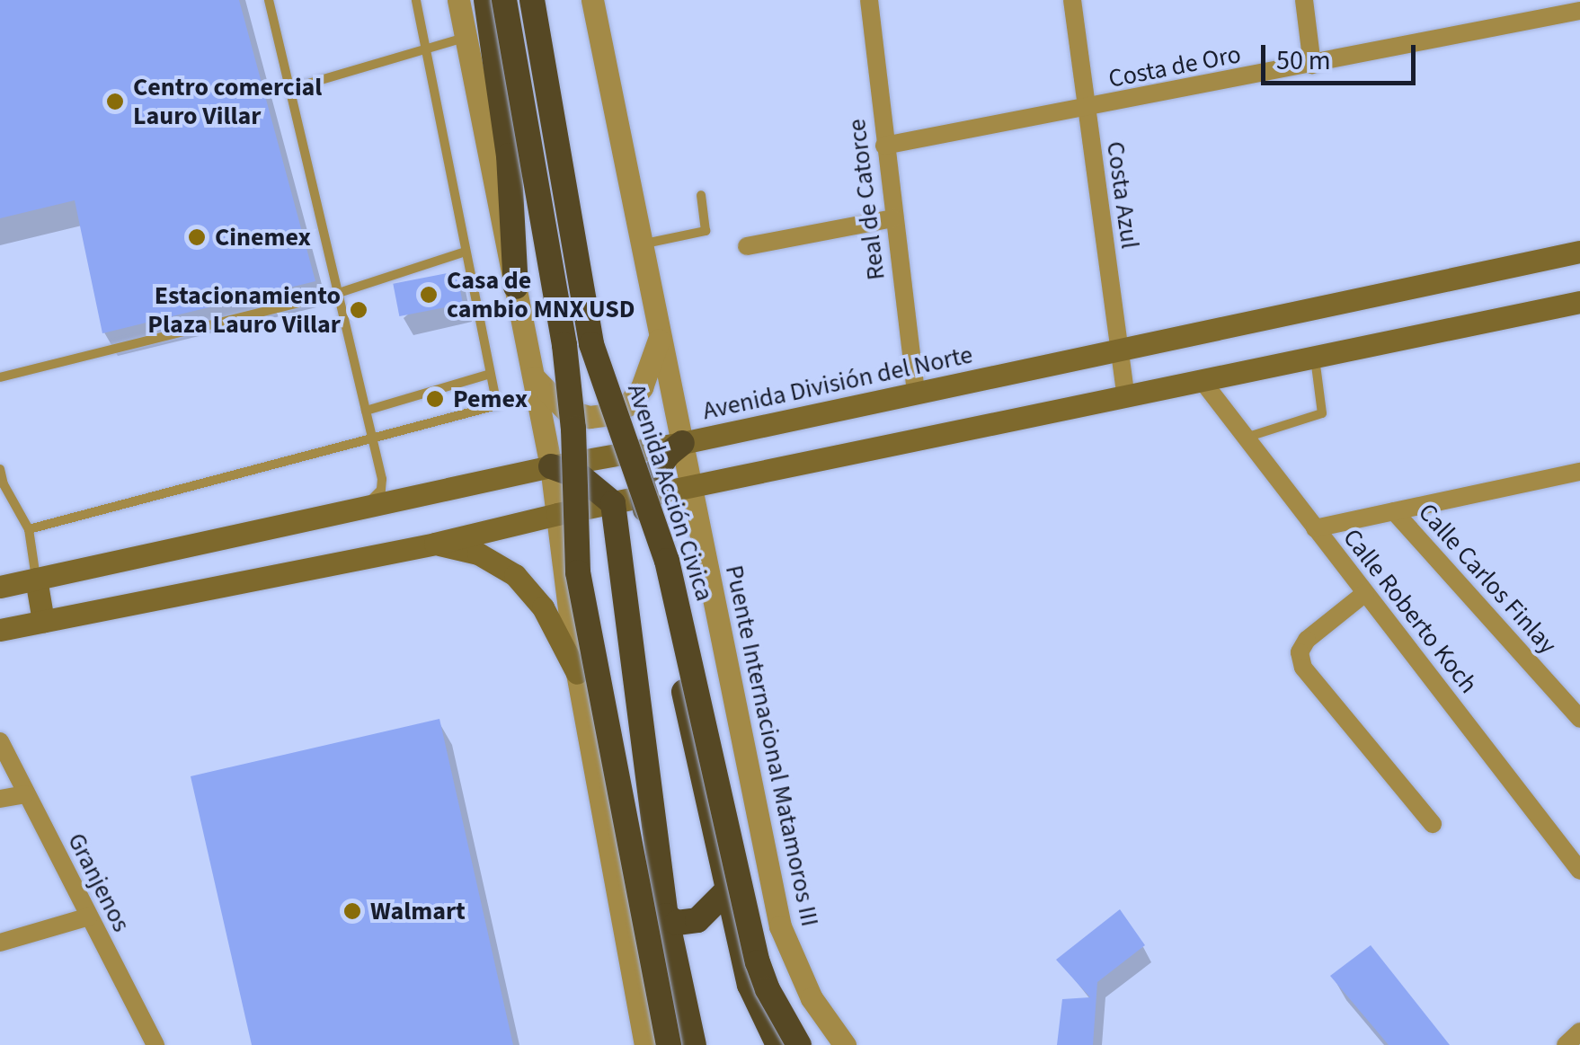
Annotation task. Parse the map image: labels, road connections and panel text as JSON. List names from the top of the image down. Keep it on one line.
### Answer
{"streets":{"highway":["Avenida Acción Civica"],"main road":["Avenida División del Norte"],"street":["Costa de Oro","Costa Azul","Real de Catorce","Calle Carlos Finlay","Calle Roberto Koch","Puente Internacional Matamoros III","Granjenos"]},"crossings":[["Costa de Oro","Costa Azul"],["Costa de Oro","Real de Catorce"],["Costa Azul","Avenida División del Norte"],["Real de Catorce","Avenida División del Norte"],["Avenida División del Norte","Avenida Acción Civica"],["Avenida División del Norte","Puente Internacional Matamoros III"],["Avenida Acción Civica","Puente Internacional Matamoros III"]],"places":["Centro comercial Lauro Villar","Cinemex","Casa de cambio MNX USD","Estacionamiento Plaza Lauro Villar","Pemex","Walmart"],"scale_bar":"50 m"}
